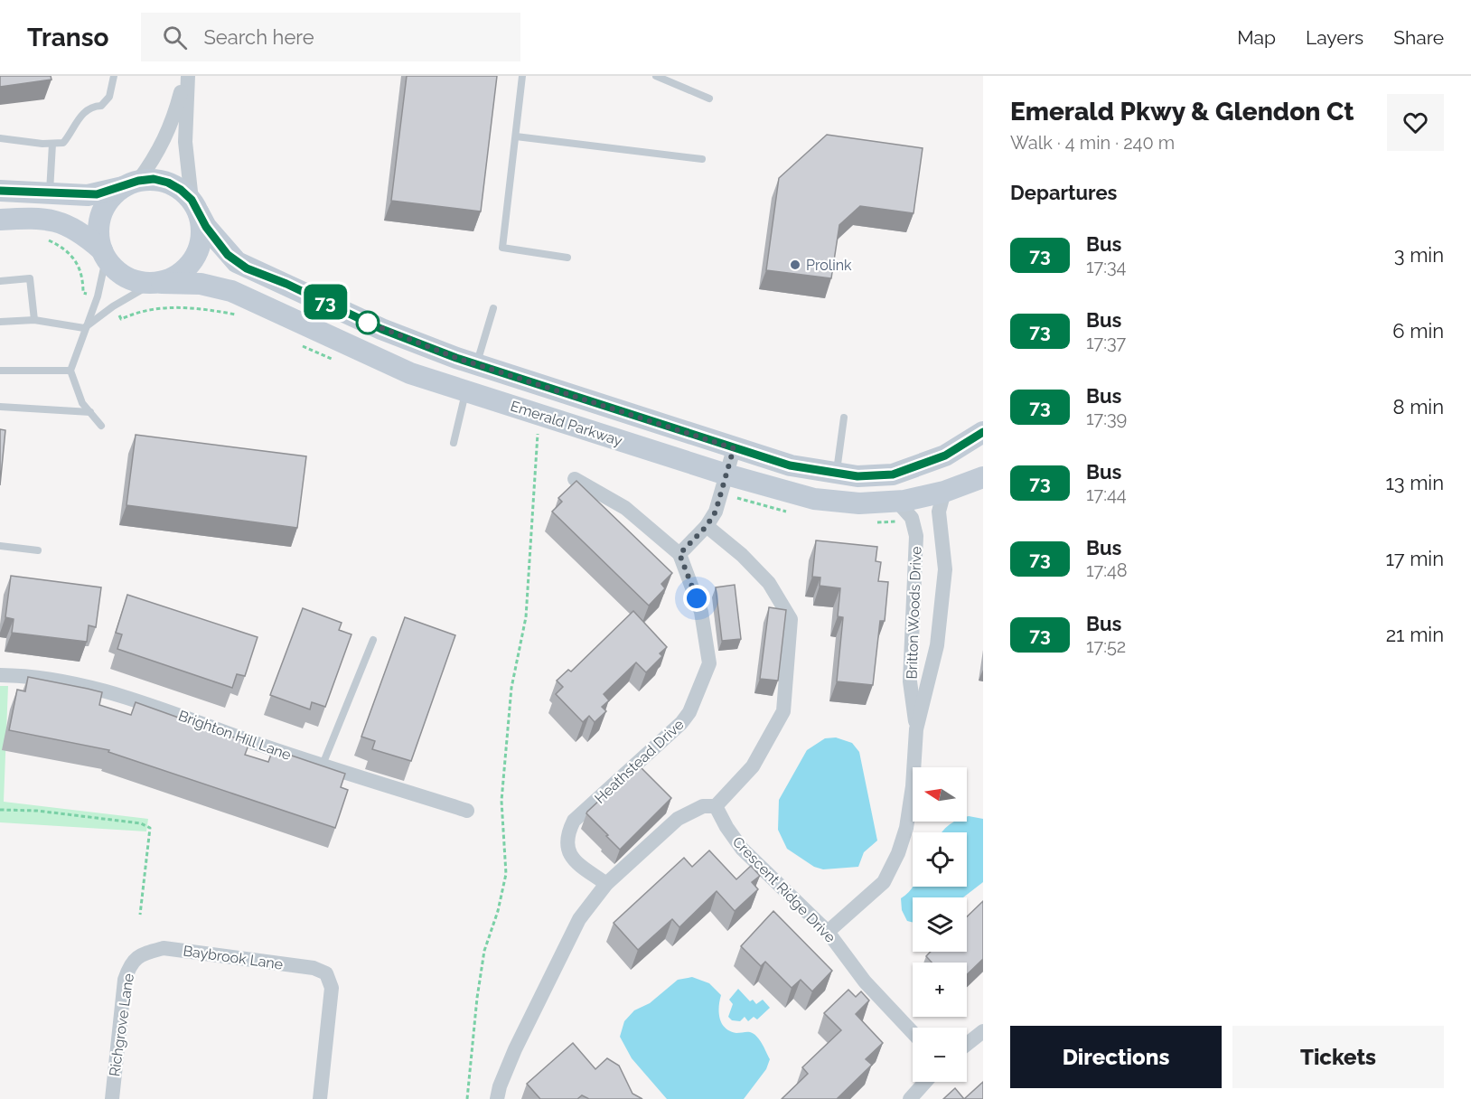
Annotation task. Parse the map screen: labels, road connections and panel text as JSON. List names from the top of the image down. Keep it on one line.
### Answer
{"streets":{"main road":["Emerald Parkway"],"street":["Britton Woods Drive","Brighton Hill Lane","Heathstead Drive","Crescent Ridge Drive","Baybrook Lane","Richgrove Lane"]},"crossings":[["Emerald Parkway","Britton Woods Drive"],["Britton Woods Drive","Crescent Ridge Drive"],["Baybrook Lane","Richgrove Lane"]],"places":["Prolink"],"lines":["bus line 73"],"north":"left","page":{"header":"Transo","search":"Search here","nav":["Map","Layers","Share"],"on_map":"73","heading":[["Emerald Pkwy & Glendon Ct","Walk · 4 min · 240 m"],"Departures"],"list":[{"mark":"73","name":"Bus","note":"17:34","value":"3 min"},{"mark":"73","name":"Bus","note":"17:37","value":"6 min"},{"mark":"73","name":"Bus","note":"17:39","value":"8 min"},{"mark":"73","name":"Bus","note":"17:44","value":"13 min"},{"mark":"73","name":"Bus","note":"17:48","value":"17 min"},{"mark":"73","name":"Bus","note":"17:52","value":"21 min"}],"map_buttons":["+","−"],"buttons":["Directions","Tickets"]}}
